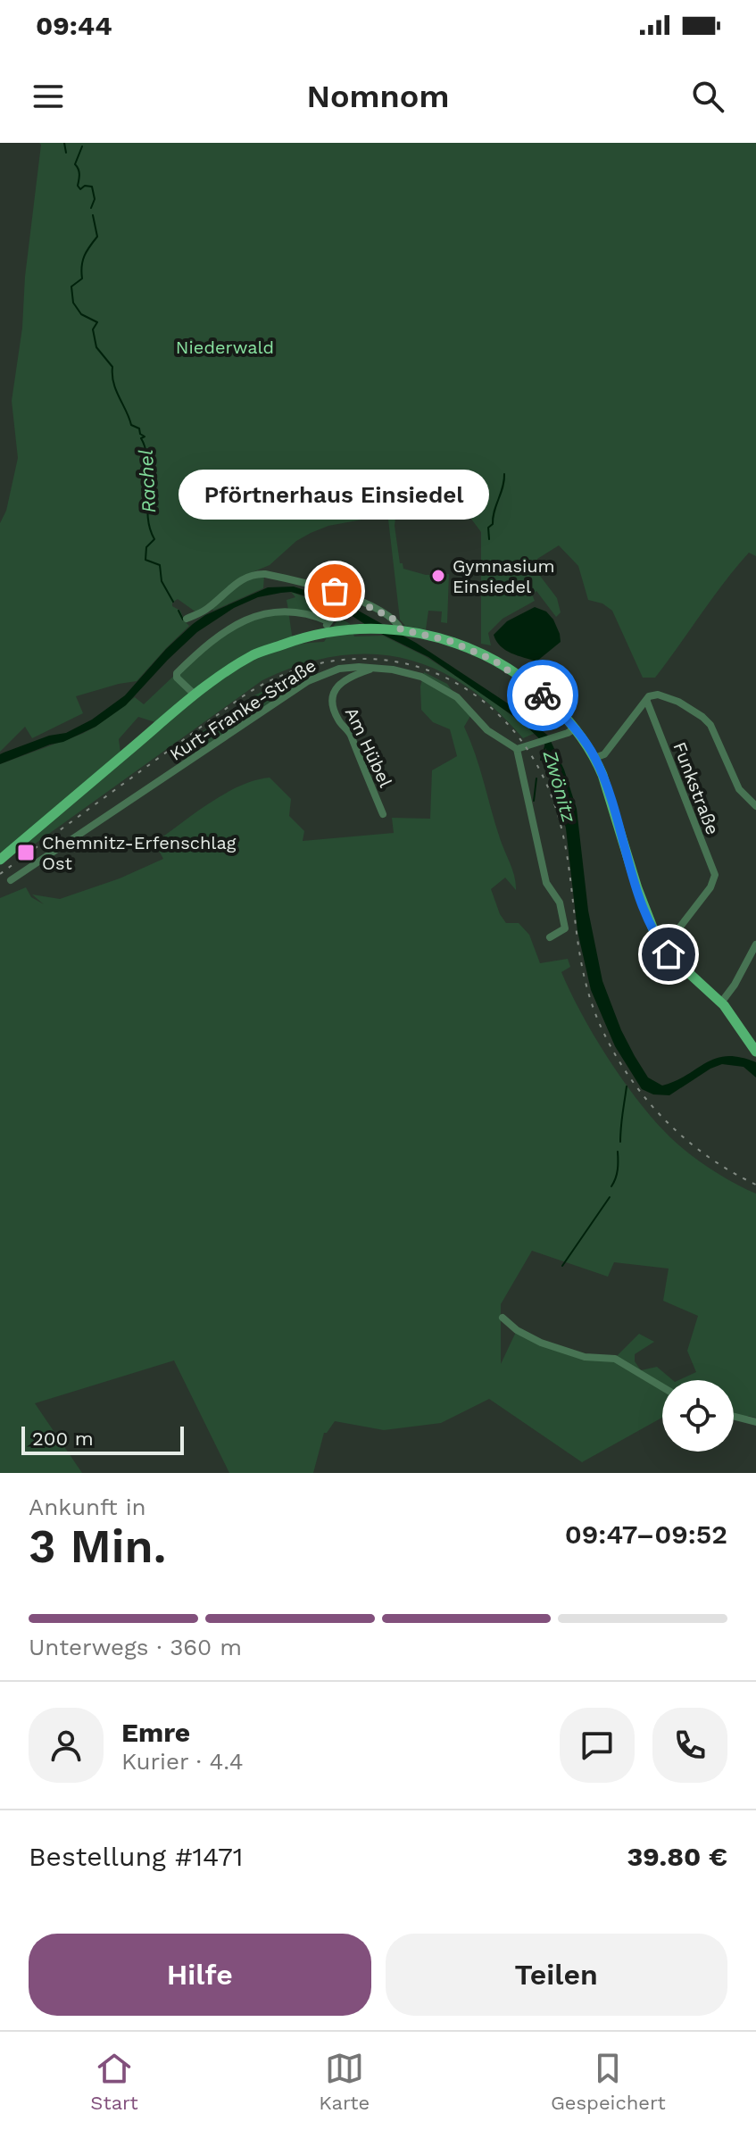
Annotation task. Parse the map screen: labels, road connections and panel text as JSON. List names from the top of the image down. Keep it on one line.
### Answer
{"streets":{"street":["Kurt-Franke-Straße","Am Hübel","Funkstraße"]},"crossings":[["Kurt-Franke-Straße","Am Hübel"]],"water":["Rachel","Zwönitz"],"parks":["Niederwald"],"places":{"other":["Gymnasium Einsiedel","Pförtnerhaus Einsiedel"],"transit":["Chemnitz-Erfenschlag Ost"]},"scale_bar":"200 m","page":{"status":"09:44","header":"Nomnom","bubble":"Pförtnerhaus Einsiedel","scale":"200 m","heading":["3 Min.","Ankunft in","09:47–09:52"],"panel":["Emre","Kurier · 4.4","Bestellung #1471","39.80 €"],"bar":"Unterwegs · 360 m","buttons":["Hilfe","Teilen"],"tabs":["Start","Karte","Gespeichert"]}}
